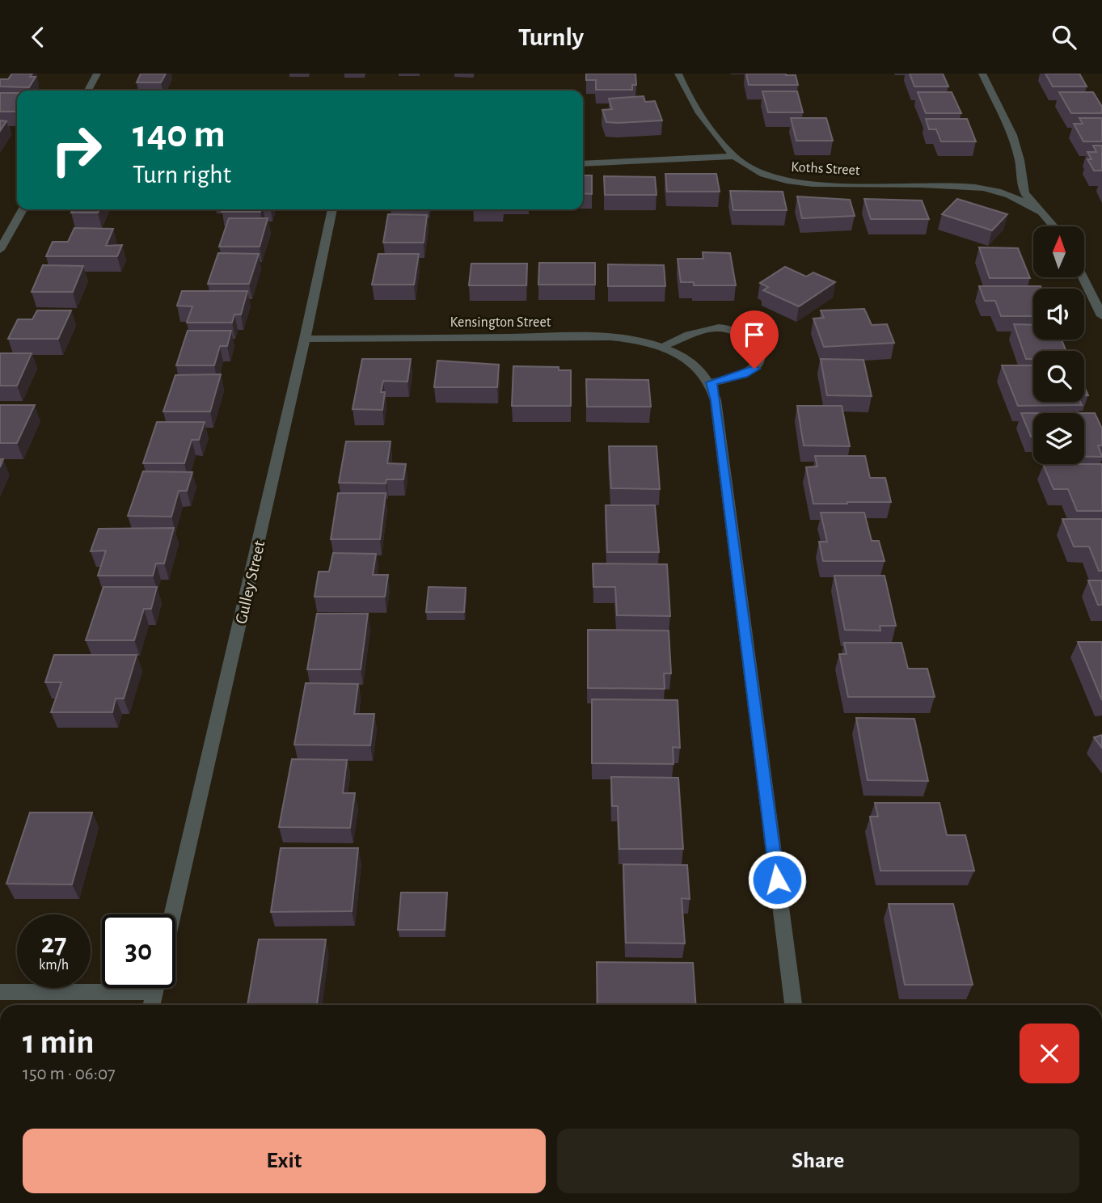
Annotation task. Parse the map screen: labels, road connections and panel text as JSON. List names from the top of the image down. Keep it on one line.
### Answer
{"streets":{"street":["Koths Street","Kensington Street","Gulley Street"]},"crossings":[["Kensington Street","Gulley Street"]],"north":"top","page":{"header":"Turnly","turn":["140 m","Turn right"],"speed":"27 km/h","limit":"30","heading":["1 min","150 m · 06:07"],"buttons":["Exit","Share"]}}
